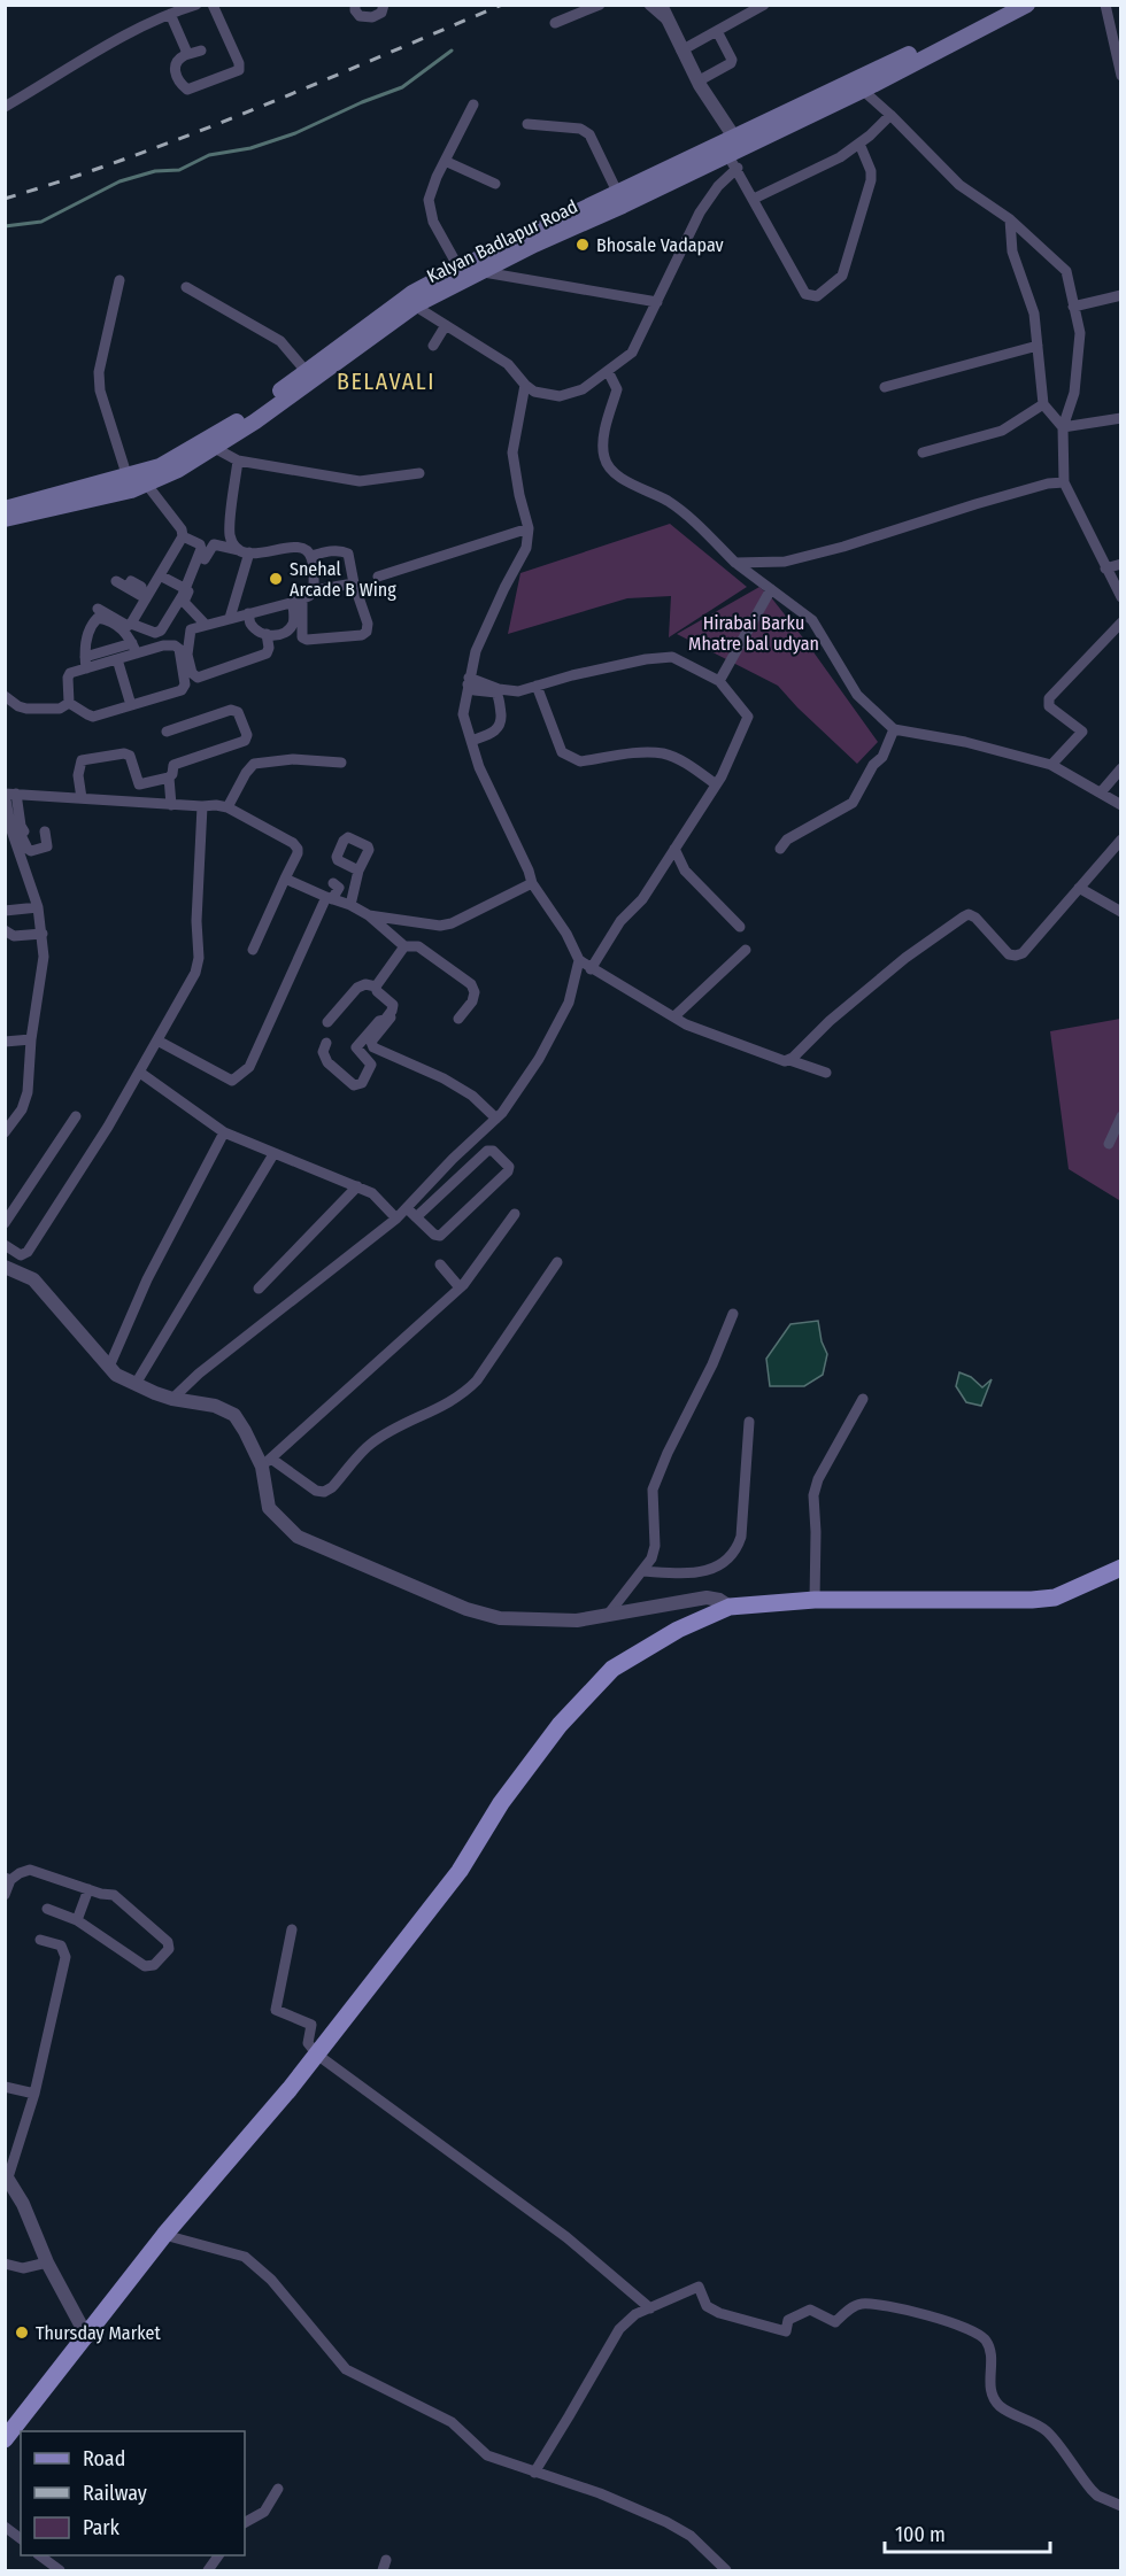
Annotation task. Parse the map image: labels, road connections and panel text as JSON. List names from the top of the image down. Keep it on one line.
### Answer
{"streets":{"main road":["Kalyan Badlapur Road"]},"districts":["BELAVALI"],"parks":["Hirabai Barku Mhatre bal udyan"],"places":["Bhosale Vadapav","Snehal Arcade B Wing","Thursday Market"],"legend":["Road","Railway","Park"],"scale_bar":"100 m"}
